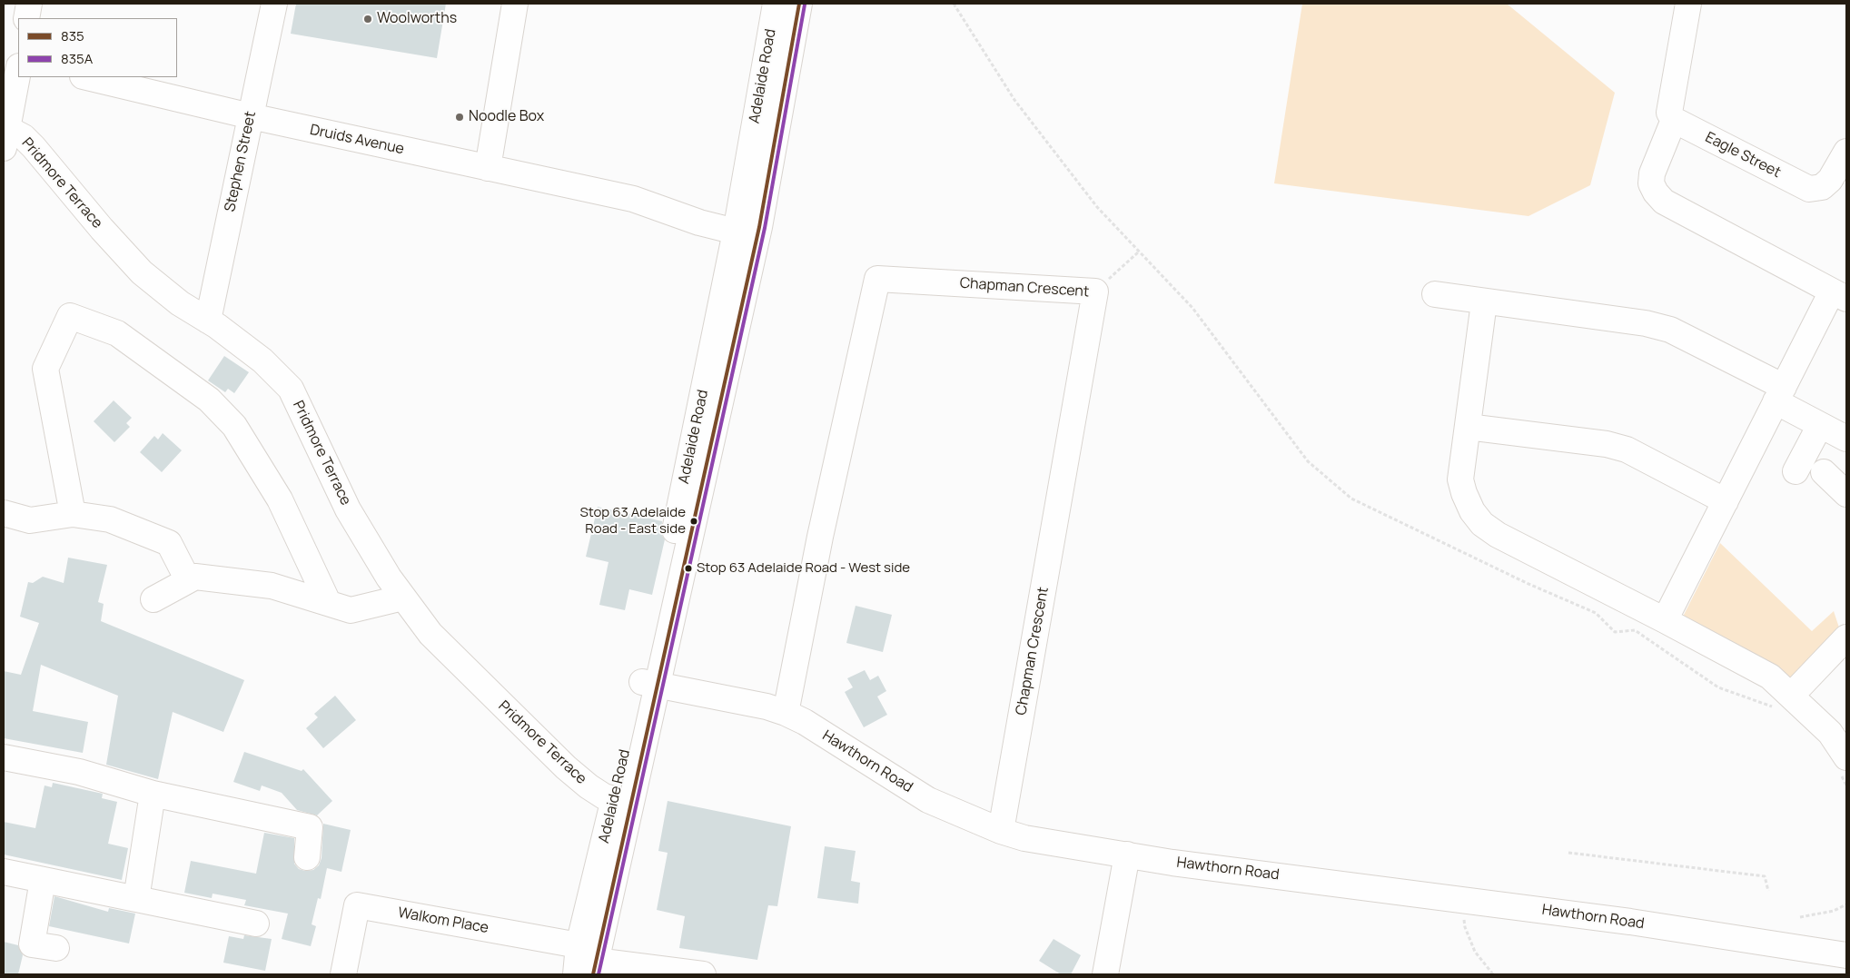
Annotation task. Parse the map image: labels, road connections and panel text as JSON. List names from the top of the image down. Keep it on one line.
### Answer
{"streets":{"street":["Adelaide Road","Druids Avenue","Eagle Street","Stephen Street","Pridmore Terrace","Chapman Crescent","Hawthorn Road","Walkom Place"]},"crossings":[["Adelaide Road","Druids Avenue"],["Adelaide Road","Pridmore Terrace"],["Adelaide Road","Hawthorn Road"],["Adelaide Road","Walkom Place"],["Druids Avenue","Stephen Street"],["Stephen Street","Pridmore Terrace"],["Chapman Crescent","Hawthorn Road"]],"places":["Woolworths","Noodle Box","Stop 63 Adelaide Road - East side","Stop 63 Adelaide Road - West side"],"lines":["transit line 835","transit line 835A"],"legend":["835","835A"]}
